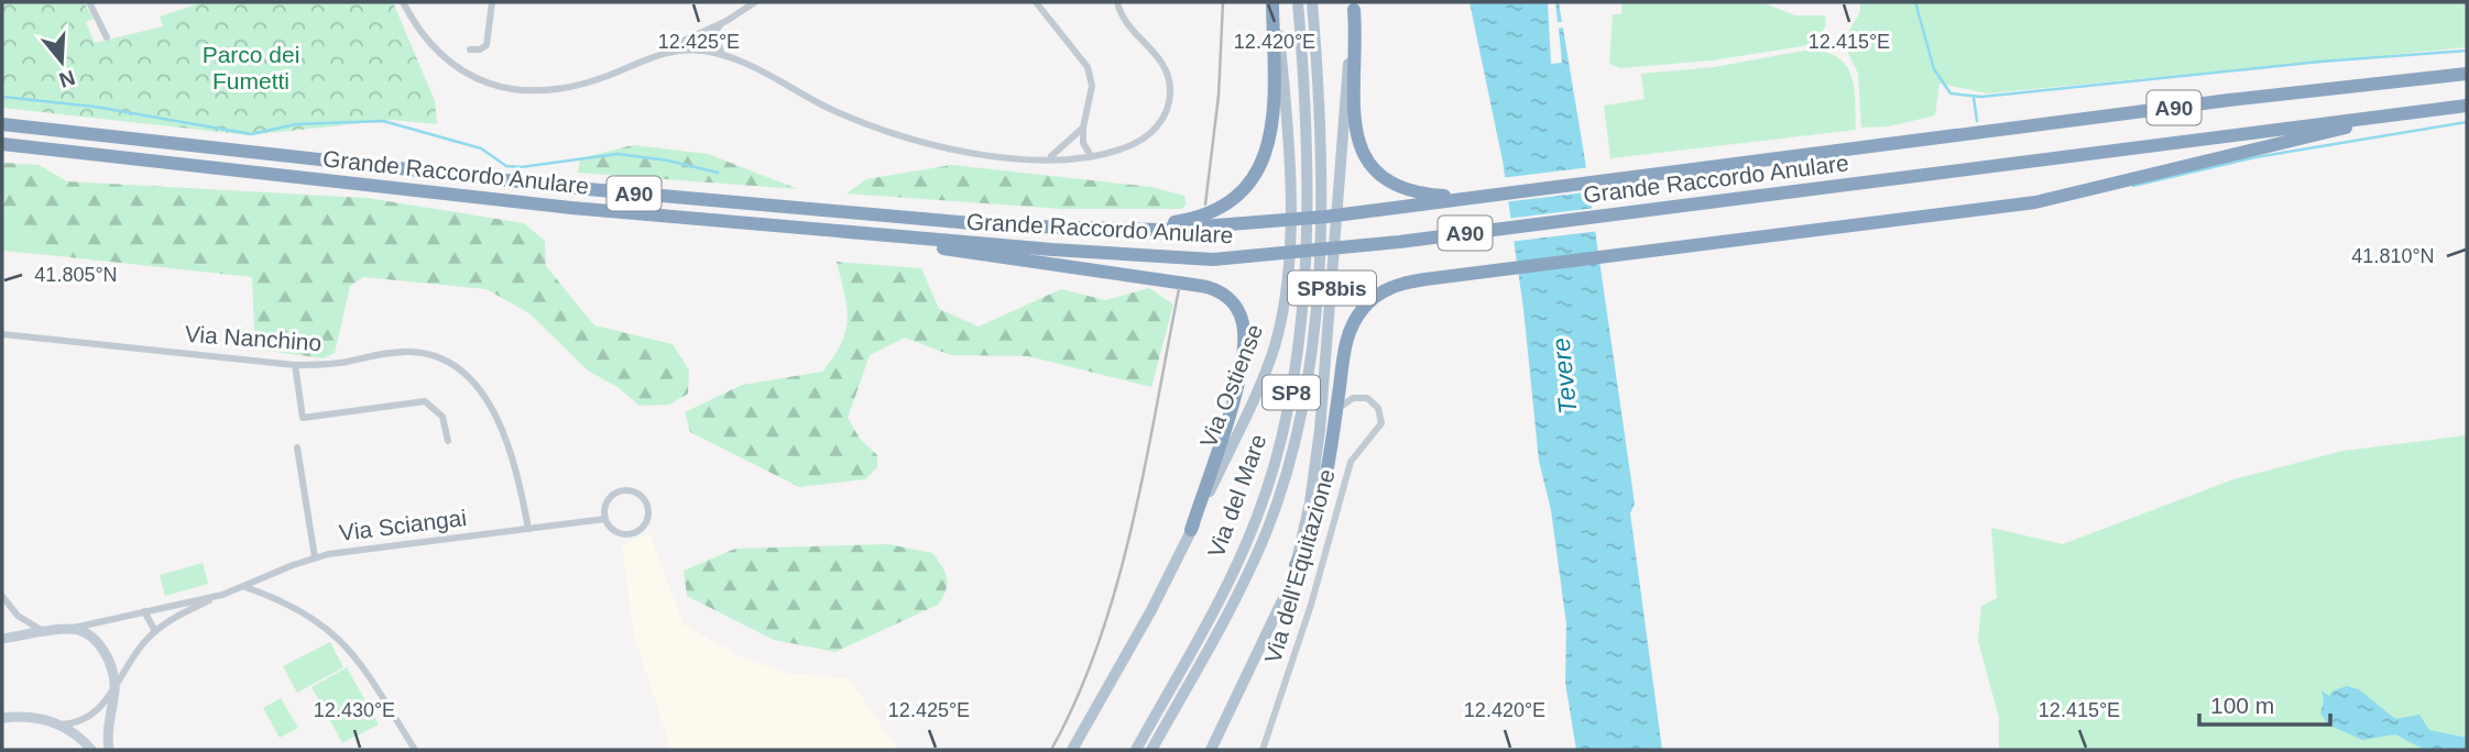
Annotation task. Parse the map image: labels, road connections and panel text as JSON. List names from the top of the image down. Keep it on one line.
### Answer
{"streets":{"highway":["A90","Grande Raccordo Anulare"],"main road":["SP8bis","Via Ostiense","SP8","Via del Mare"],"street":["Via Nanchino","Via Sciangai","Via dell'Equitazione"]},"crossings":[["Via Nanchino","Via Sciangai"]],"water":["Tevere"],"parks":["Parco dei Fumetti"],"scale_bar":"100 m","north":"bottom","coordinates":["12.425°E","12.420°E","12.415°E","41.810°N","41.805°N","12.430°E"]}
